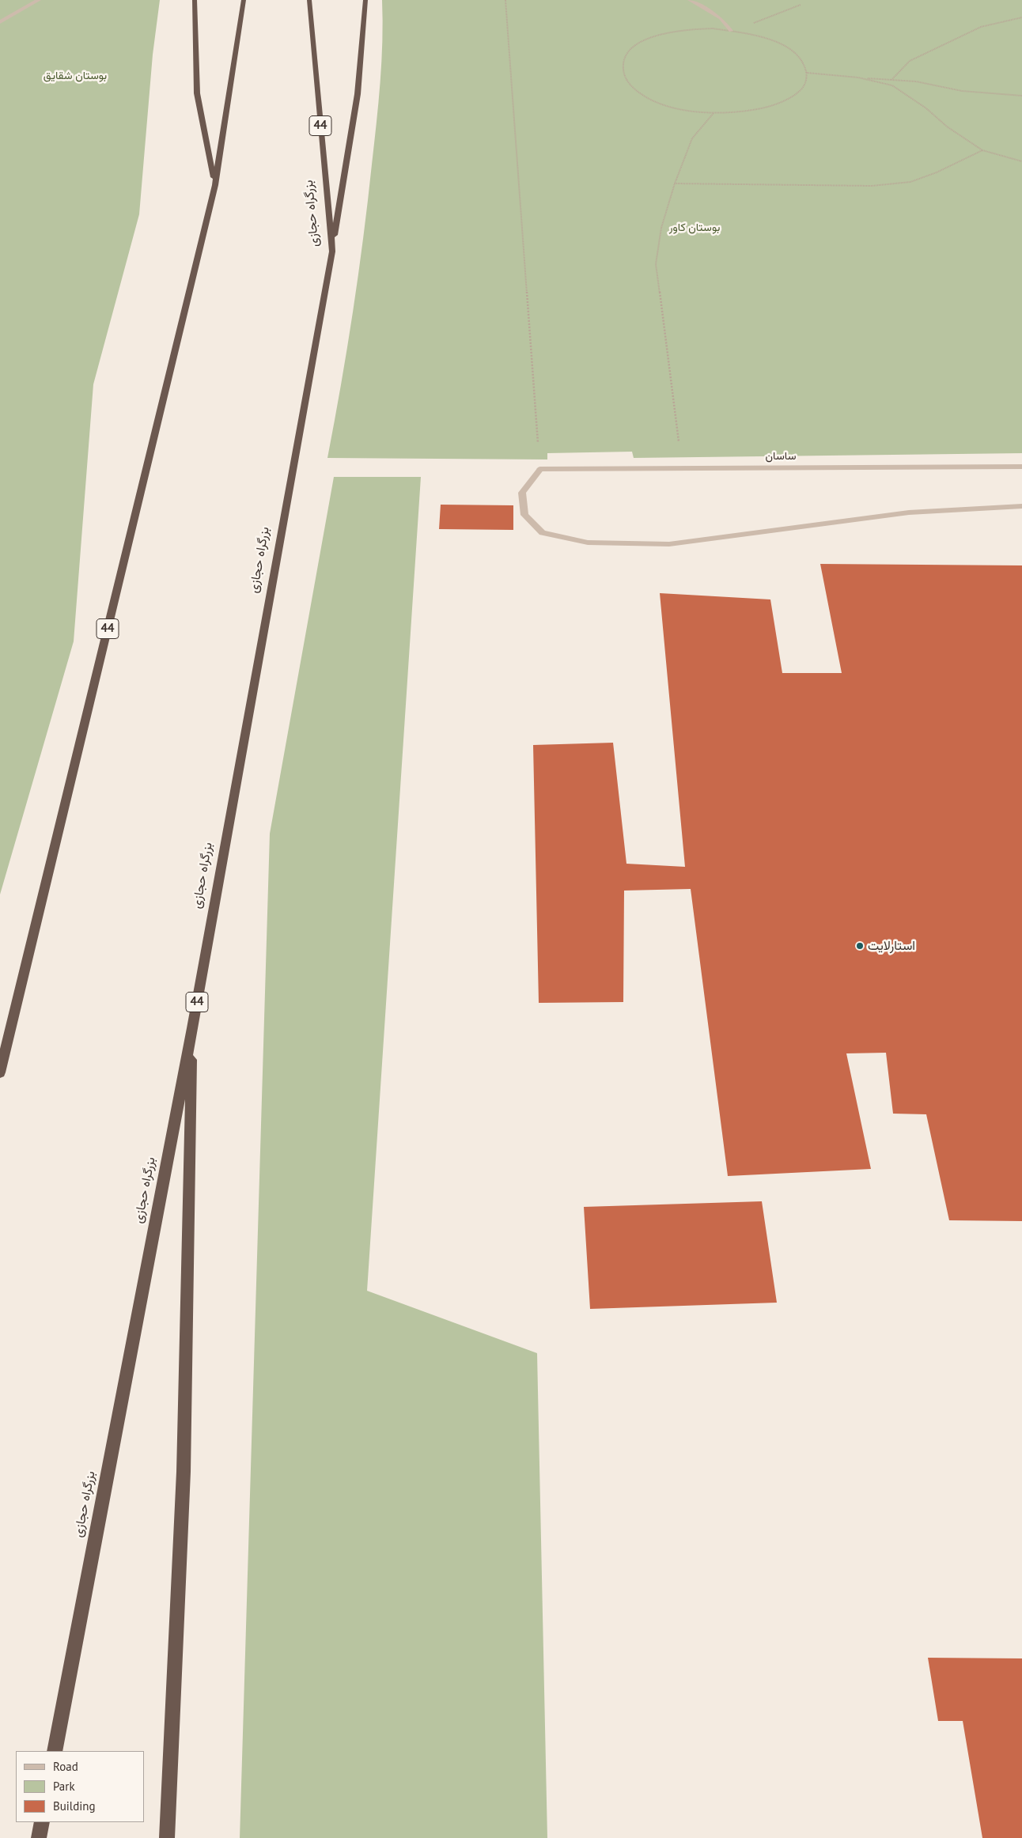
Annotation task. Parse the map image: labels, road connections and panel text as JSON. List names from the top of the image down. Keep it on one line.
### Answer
{"streets":{"highway":["44","بزرگراه حجازی"],"street":["ساسان"]},"parks":["بوستان شقایق","بوستان کاور"],"places":["استارلایت"],"legend":["Road","Park","Building"]}
